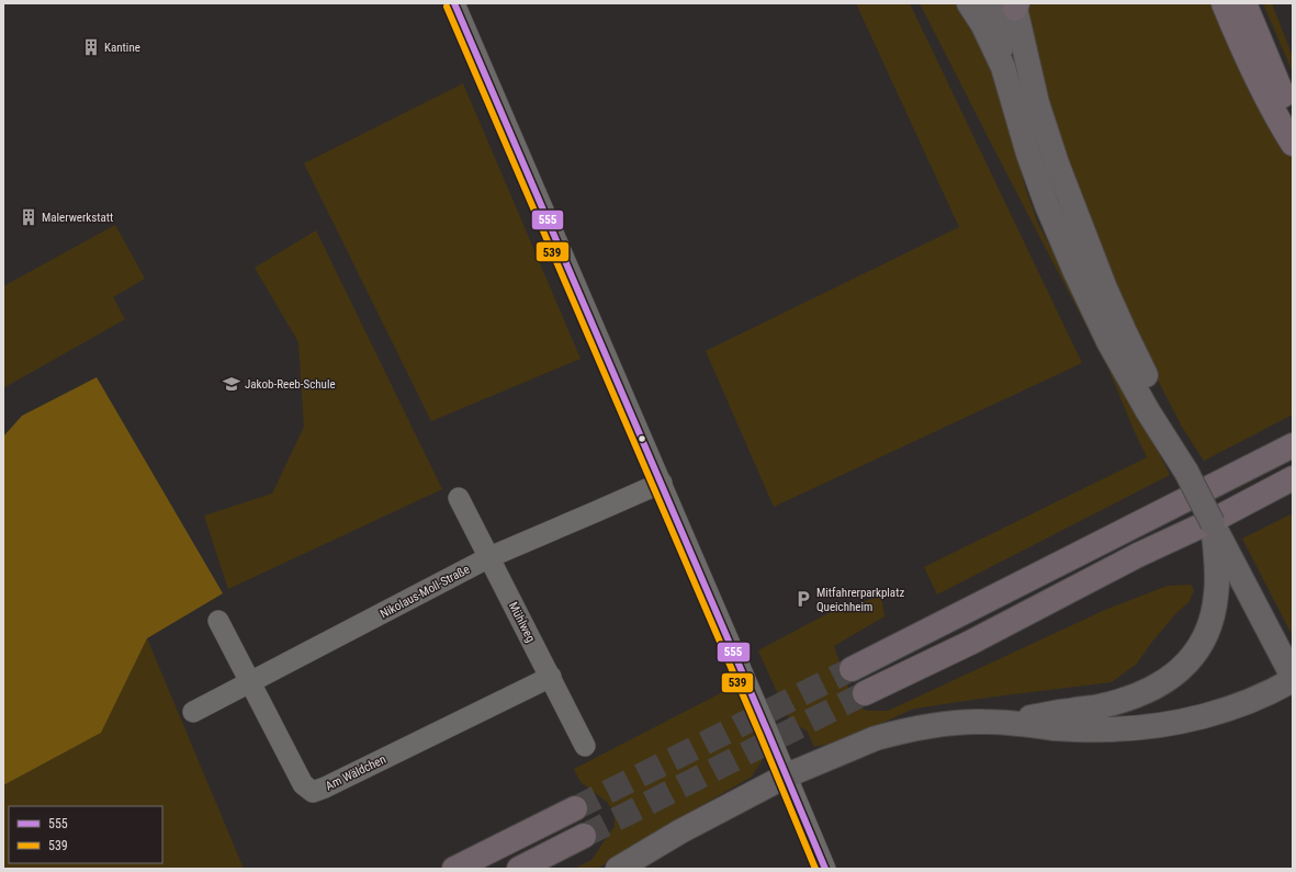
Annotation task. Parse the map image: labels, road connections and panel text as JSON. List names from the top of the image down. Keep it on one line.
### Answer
{"streets":{"street":["Nikolaus-Moll-Straße","Mühlweg","Am Wäldchen"]},"crossings":[["Nikolaus-Moll-Straße","Mühlweg"],["Nikolaus-Moll-Straße","Am Wäldchen"],["Mühlweg","Am Wäldchen"]],"places":{"building":["Kantine","Malerwerkstatt"],"school or university":["Jakob-Reeb-Schule"],"parking":["Mitfahrerparkplatz Queichheim"]},"lines":["transit line 555","transit line 539"],"legend":["555","539"]}
